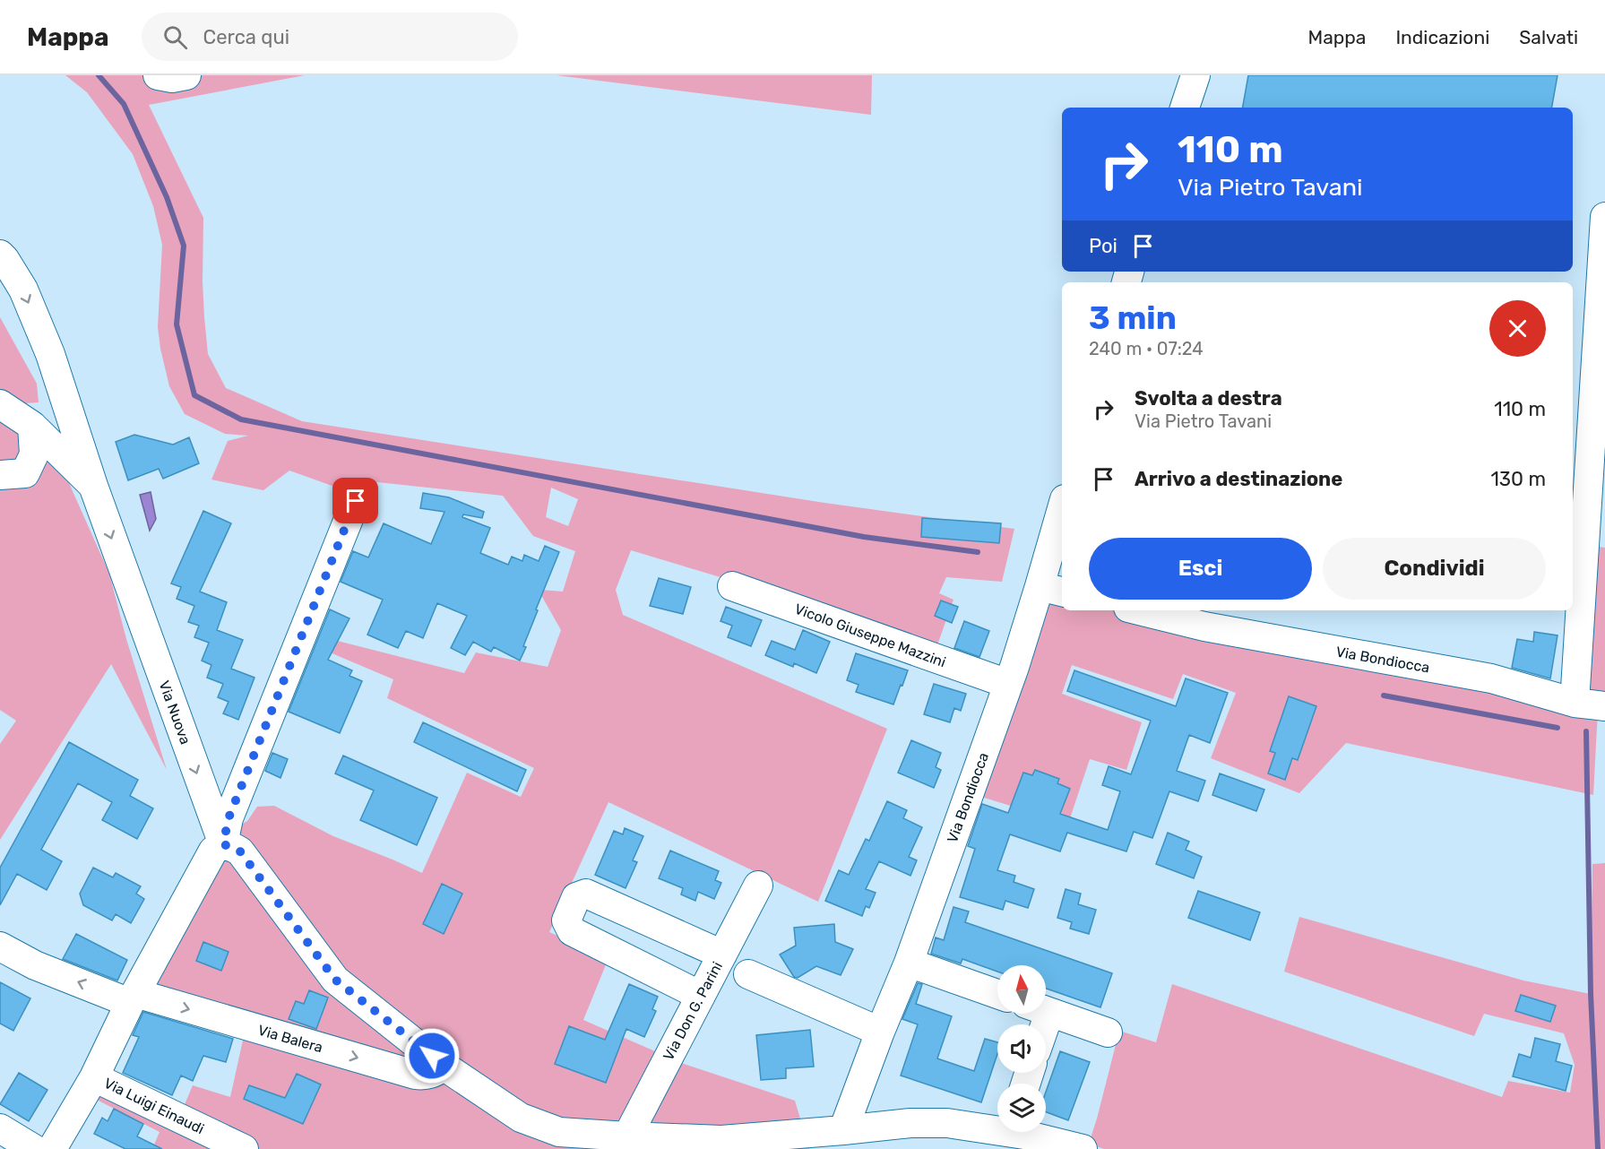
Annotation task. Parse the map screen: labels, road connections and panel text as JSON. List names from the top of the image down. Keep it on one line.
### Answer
{"streets":{"street":["Vicolo Giuseppe Mazzini","Via Bondiocca","Via Nuova","Via Don G. Parini","Via Balera","Via Luigi Einaudi"]},"crossings":[["Vicolo Giuseppe Mazzini","Via Bondiocca"]],"one_way":["Via Nuova"],"north":"top","page":{"header":"Mappa","search":"Cerca qui","nav":["Mappa","Indicazioni","Salvati"],"turn":["110 m","Via Pietro Tavani"],"then":"Poi","heading":["3 min","240 m · 07:24"],"list":[{"name":"Svolta a destra","note":"Via Pietro Tavani","value":"110 m"},{"name":"Arrivo a destinazione","value":"130 m"}],"buttons":["Esci","Condividi"]}}
